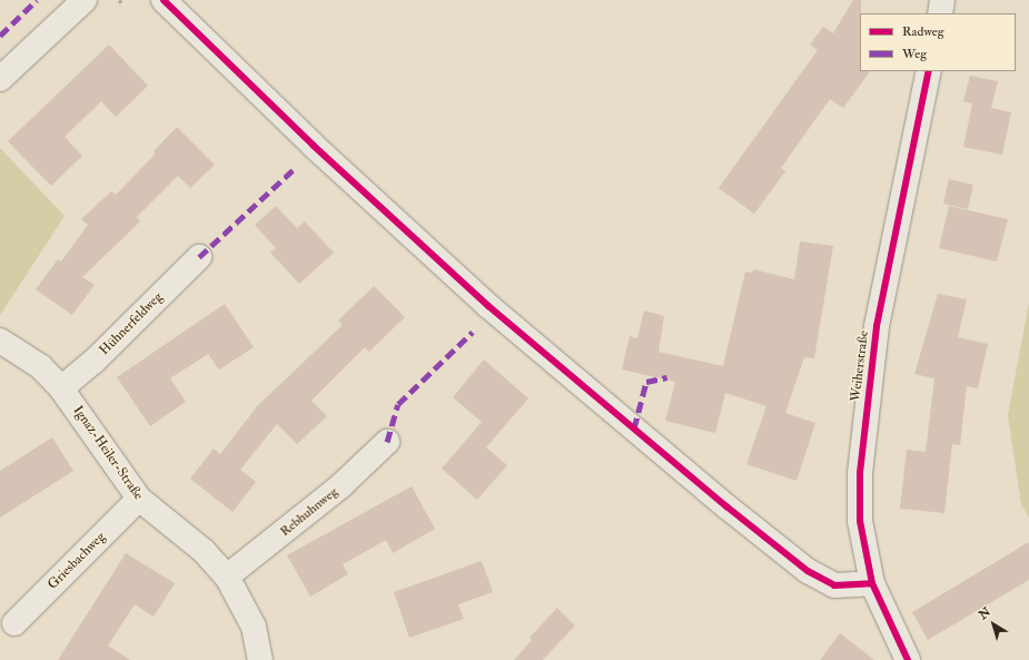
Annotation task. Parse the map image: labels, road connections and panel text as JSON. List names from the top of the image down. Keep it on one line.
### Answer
{"streets":{"street":["Hühnerfeldweg","Weiherstraße","Ignaz-Heiler-Straße","Rebhuhnweg","Griesbachweg"]},"crossings":[["Hühnerfeldweg","Ignaz-Heiler-Straße"],["Ignaz-Heiler-Straße","Rebhuhnweg"],["Ignaz-Heiler-Straße","Griesbachweg"]],"legend":["Radweg","Weg"],"north":"top left"}
